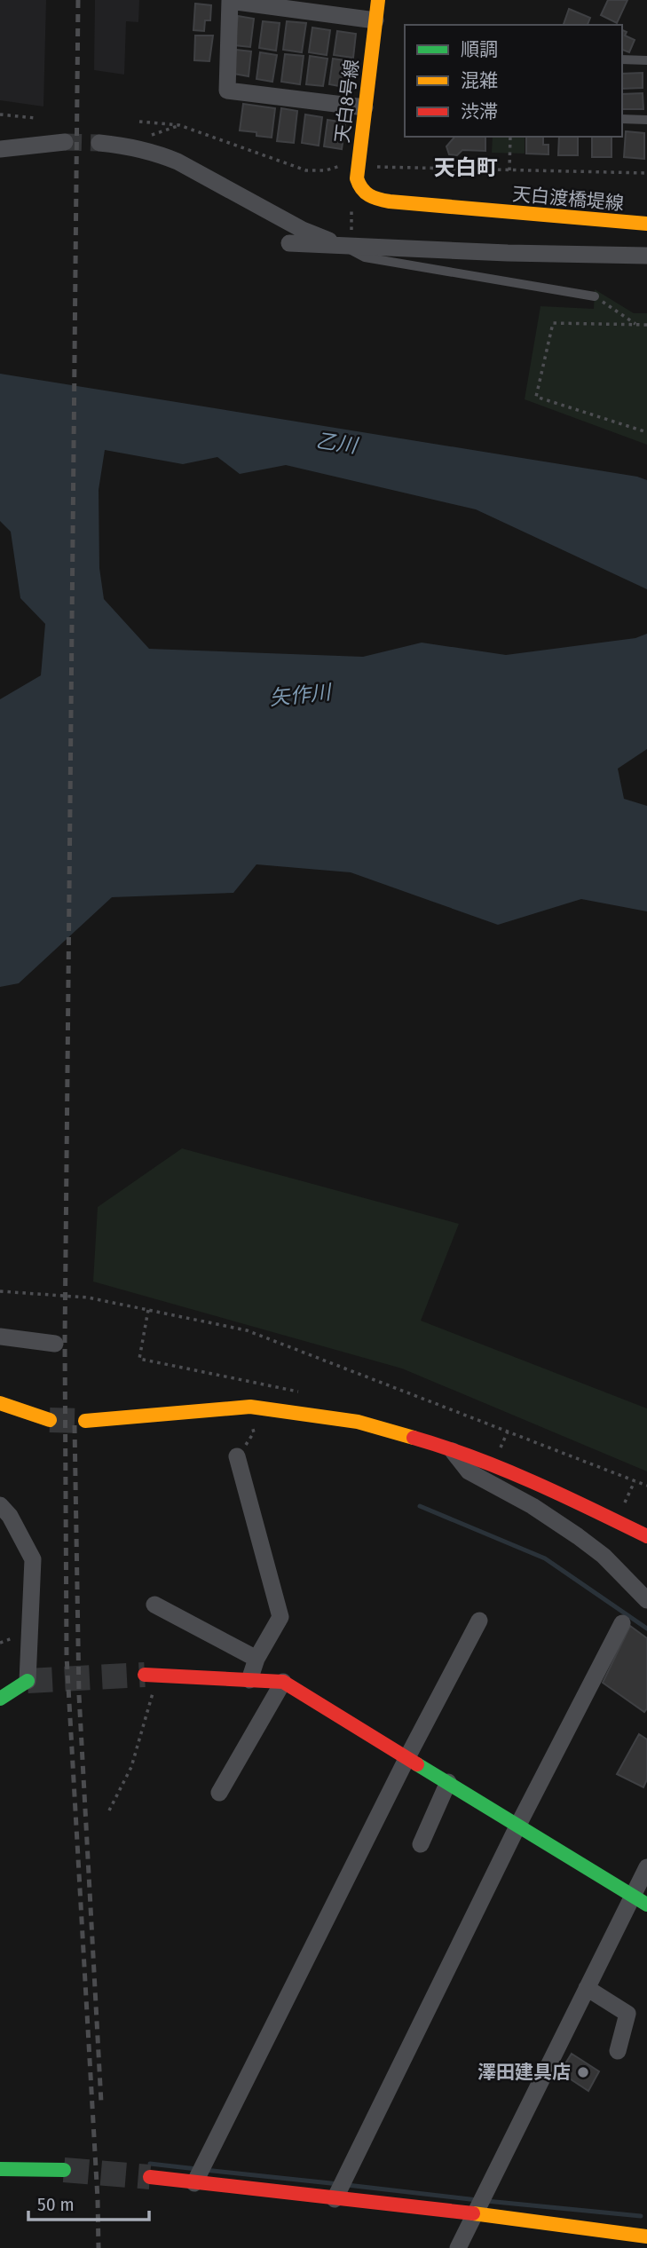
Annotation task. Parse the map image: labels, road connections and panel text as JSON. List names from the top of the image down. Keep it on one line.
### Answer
{"streets":{"street":["天白8号線","天白渡橋堤線"]},"crossings":[["天白8号線","天白渡橋堤線"]],"districts":["天白町"],"water":["乙川","矢作川"],"places":["澤田建具店"],"legend":["順調","混雑","渋滞"],"scale_bar":"50 m"}
